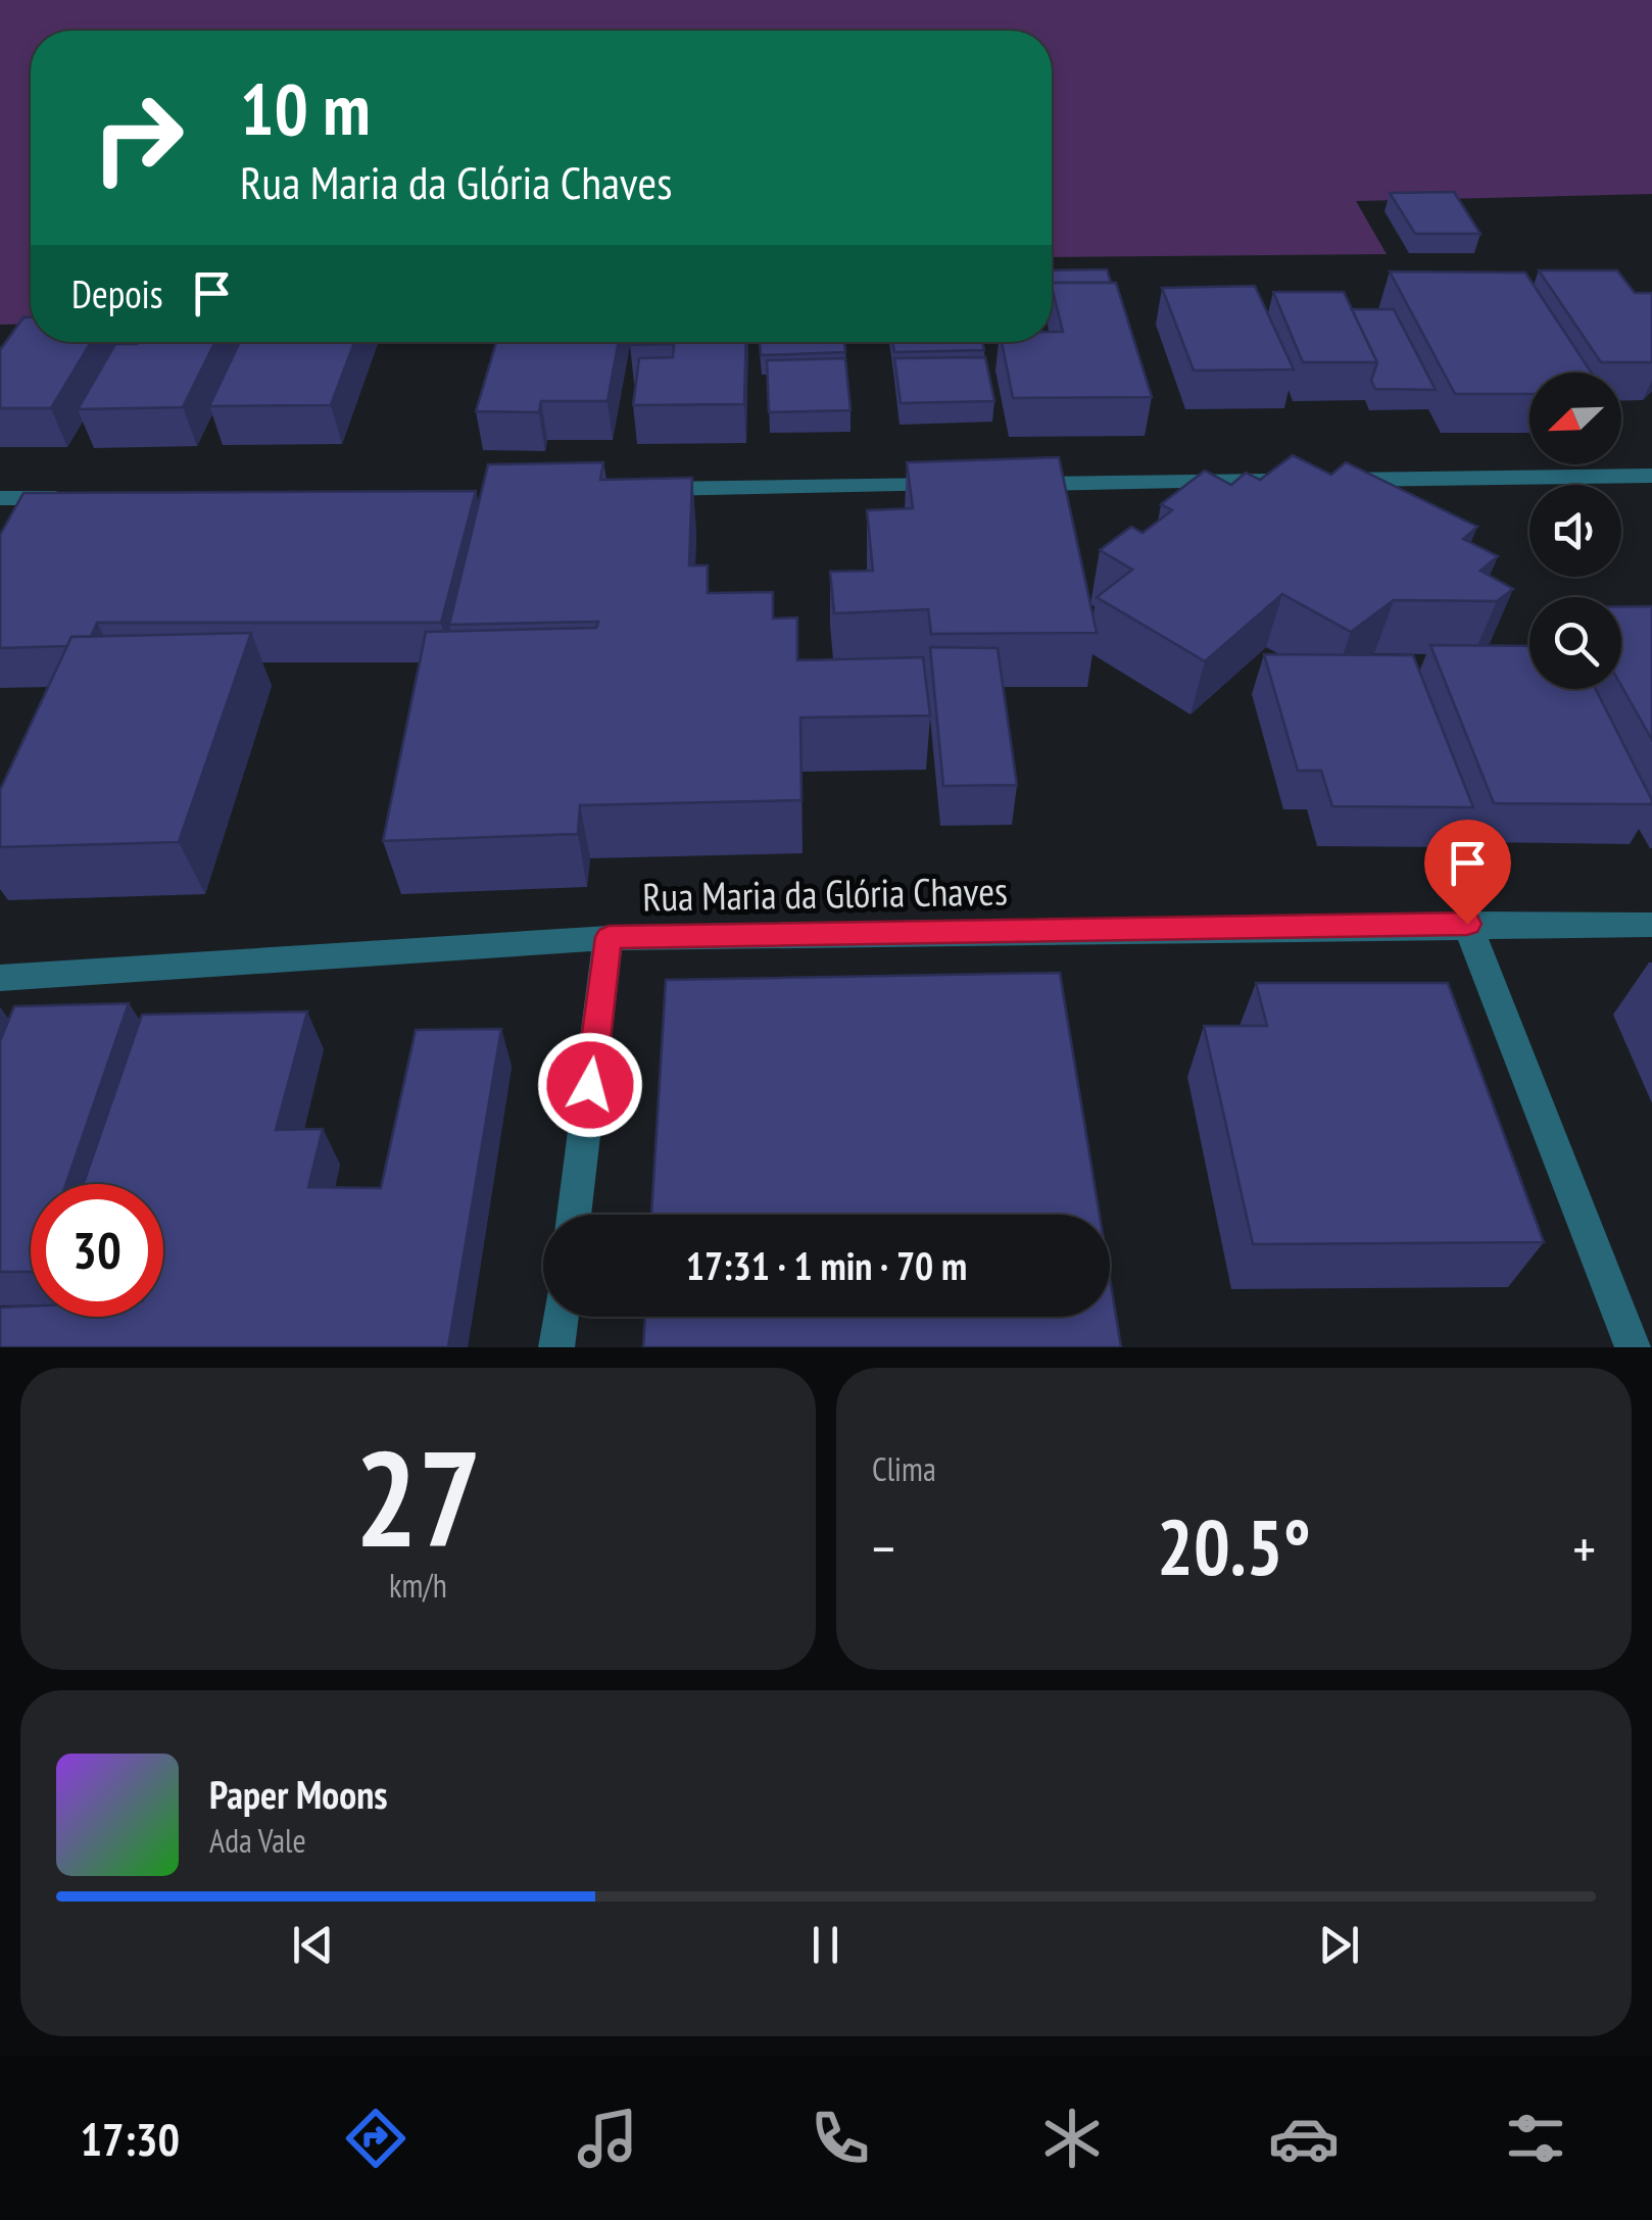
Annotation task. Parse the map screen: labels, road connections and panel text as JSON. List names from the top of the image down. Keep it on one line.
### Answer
{"streets":{"street":["Rua Maria da Glória Chaves"]},"north":"bottom left","page":{"turn":["10 m","Rua Maria da Glória Chaves"],"then":"Depois","limit":"30","trip":"17:31 · 1 min · 70 m","tile":[["27","km/h"],"Clima"],"heat":["−","20.5°","+"],"song":["Paper Moons","Ada Vale"],"tabs":"17:30"}}
